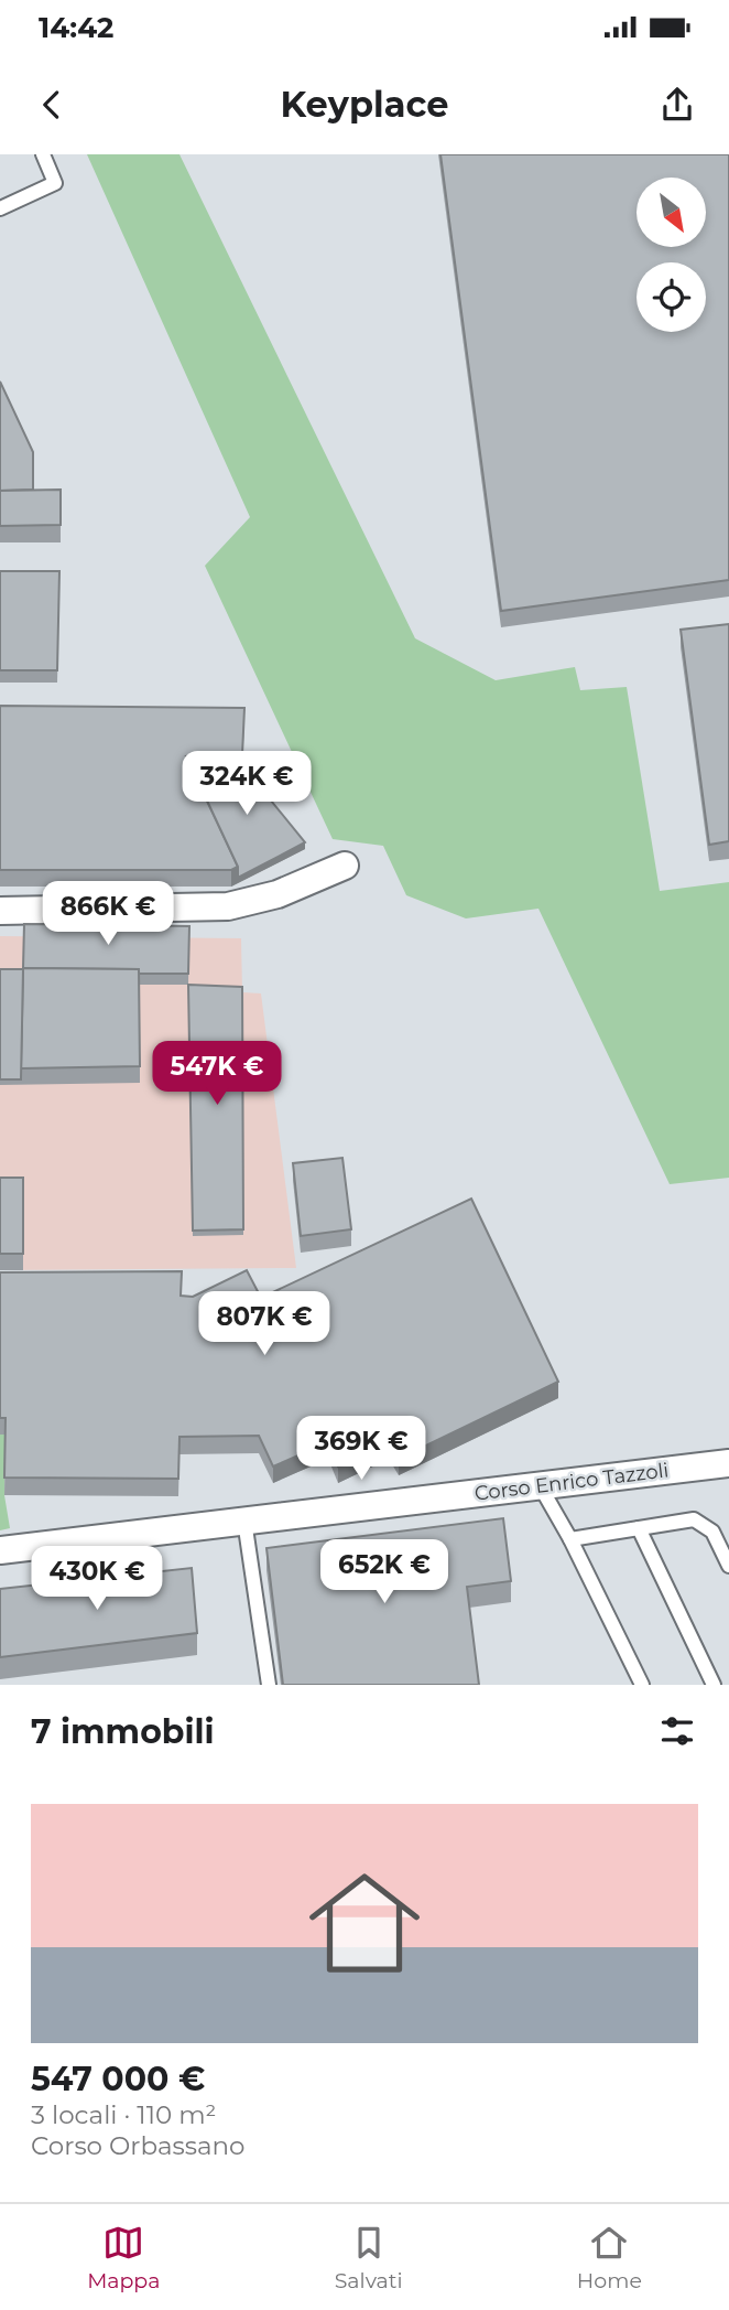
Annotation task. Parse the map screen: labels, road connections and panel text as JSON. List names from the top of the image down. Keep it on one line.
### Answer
{"streets":{"street":["Corso Enrico Tazzoli"]},"north":"bottom right","page":{"status":"14:42","header":"Keyplace","price":["324K €","866K €","547K €","807K €","369K €","652K €","430K €"],"heading":"7 immobili","list":[{"name":"547 000 €","note":"3 locali · 110 m² · Corso Orbassano"}],"tabs":["Mappa","Salvati","Home"]}}
